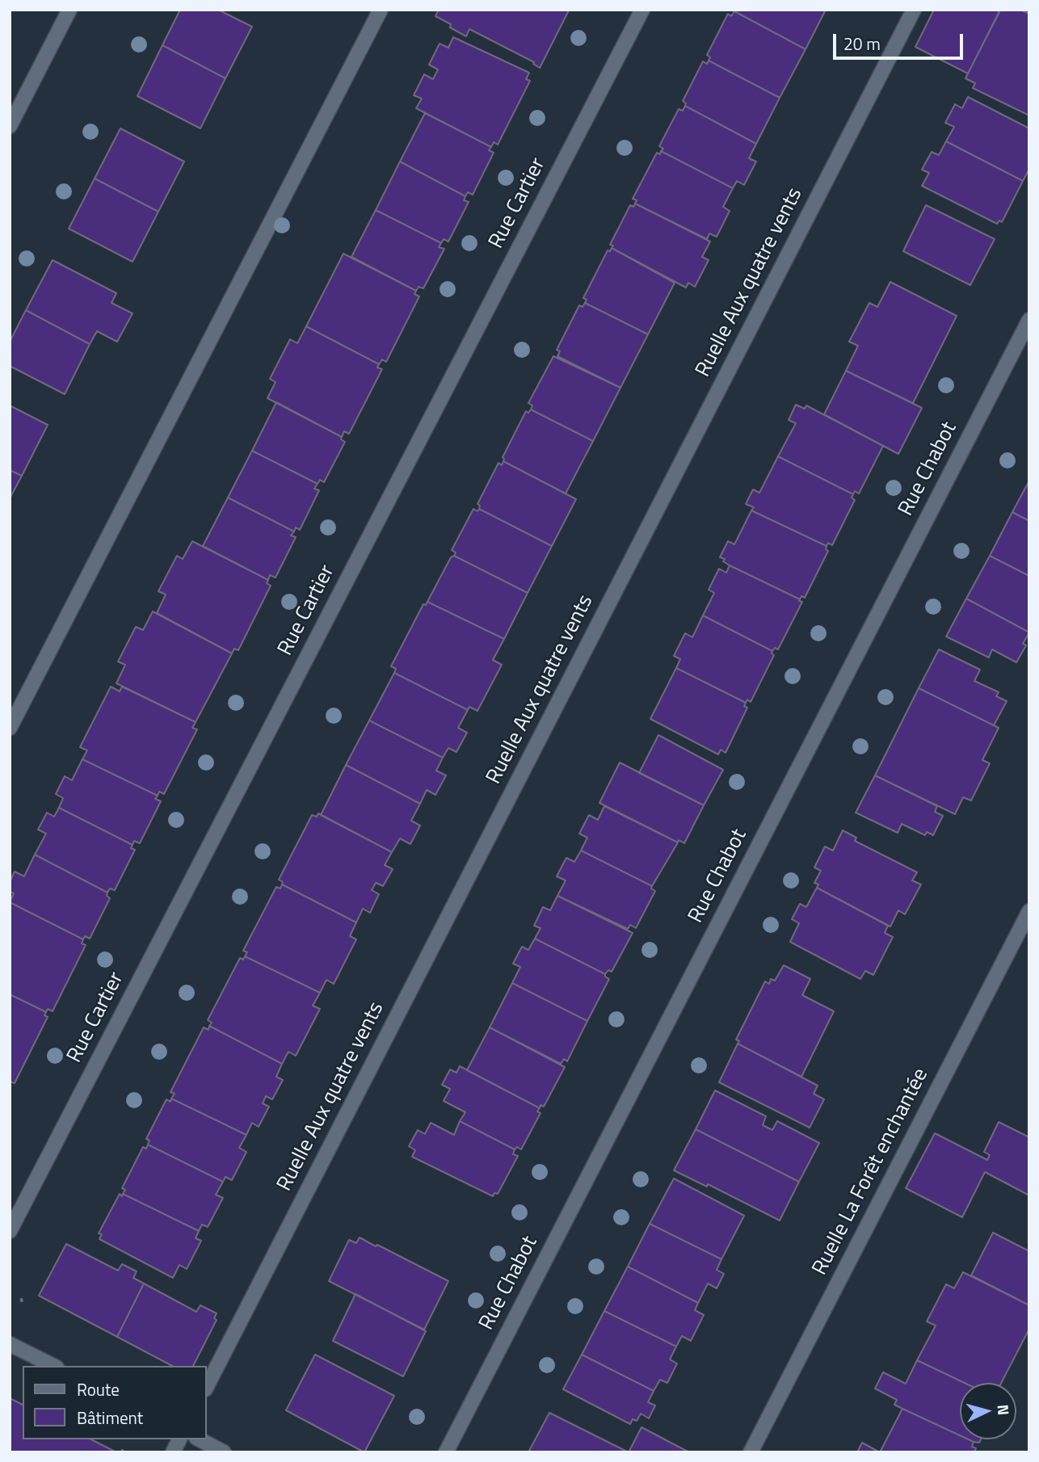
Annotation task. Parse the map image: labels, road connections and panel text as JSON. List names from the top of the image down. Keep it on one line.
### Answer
{"streets":{"street":["Rue Cartier","Ruelle Aux quatre vents","Rue Chabot","Ruelle La Forêt enchantée"]},"legend":["Route","Bâtiment"],"scale_bar":"20 m","north":"right"}
